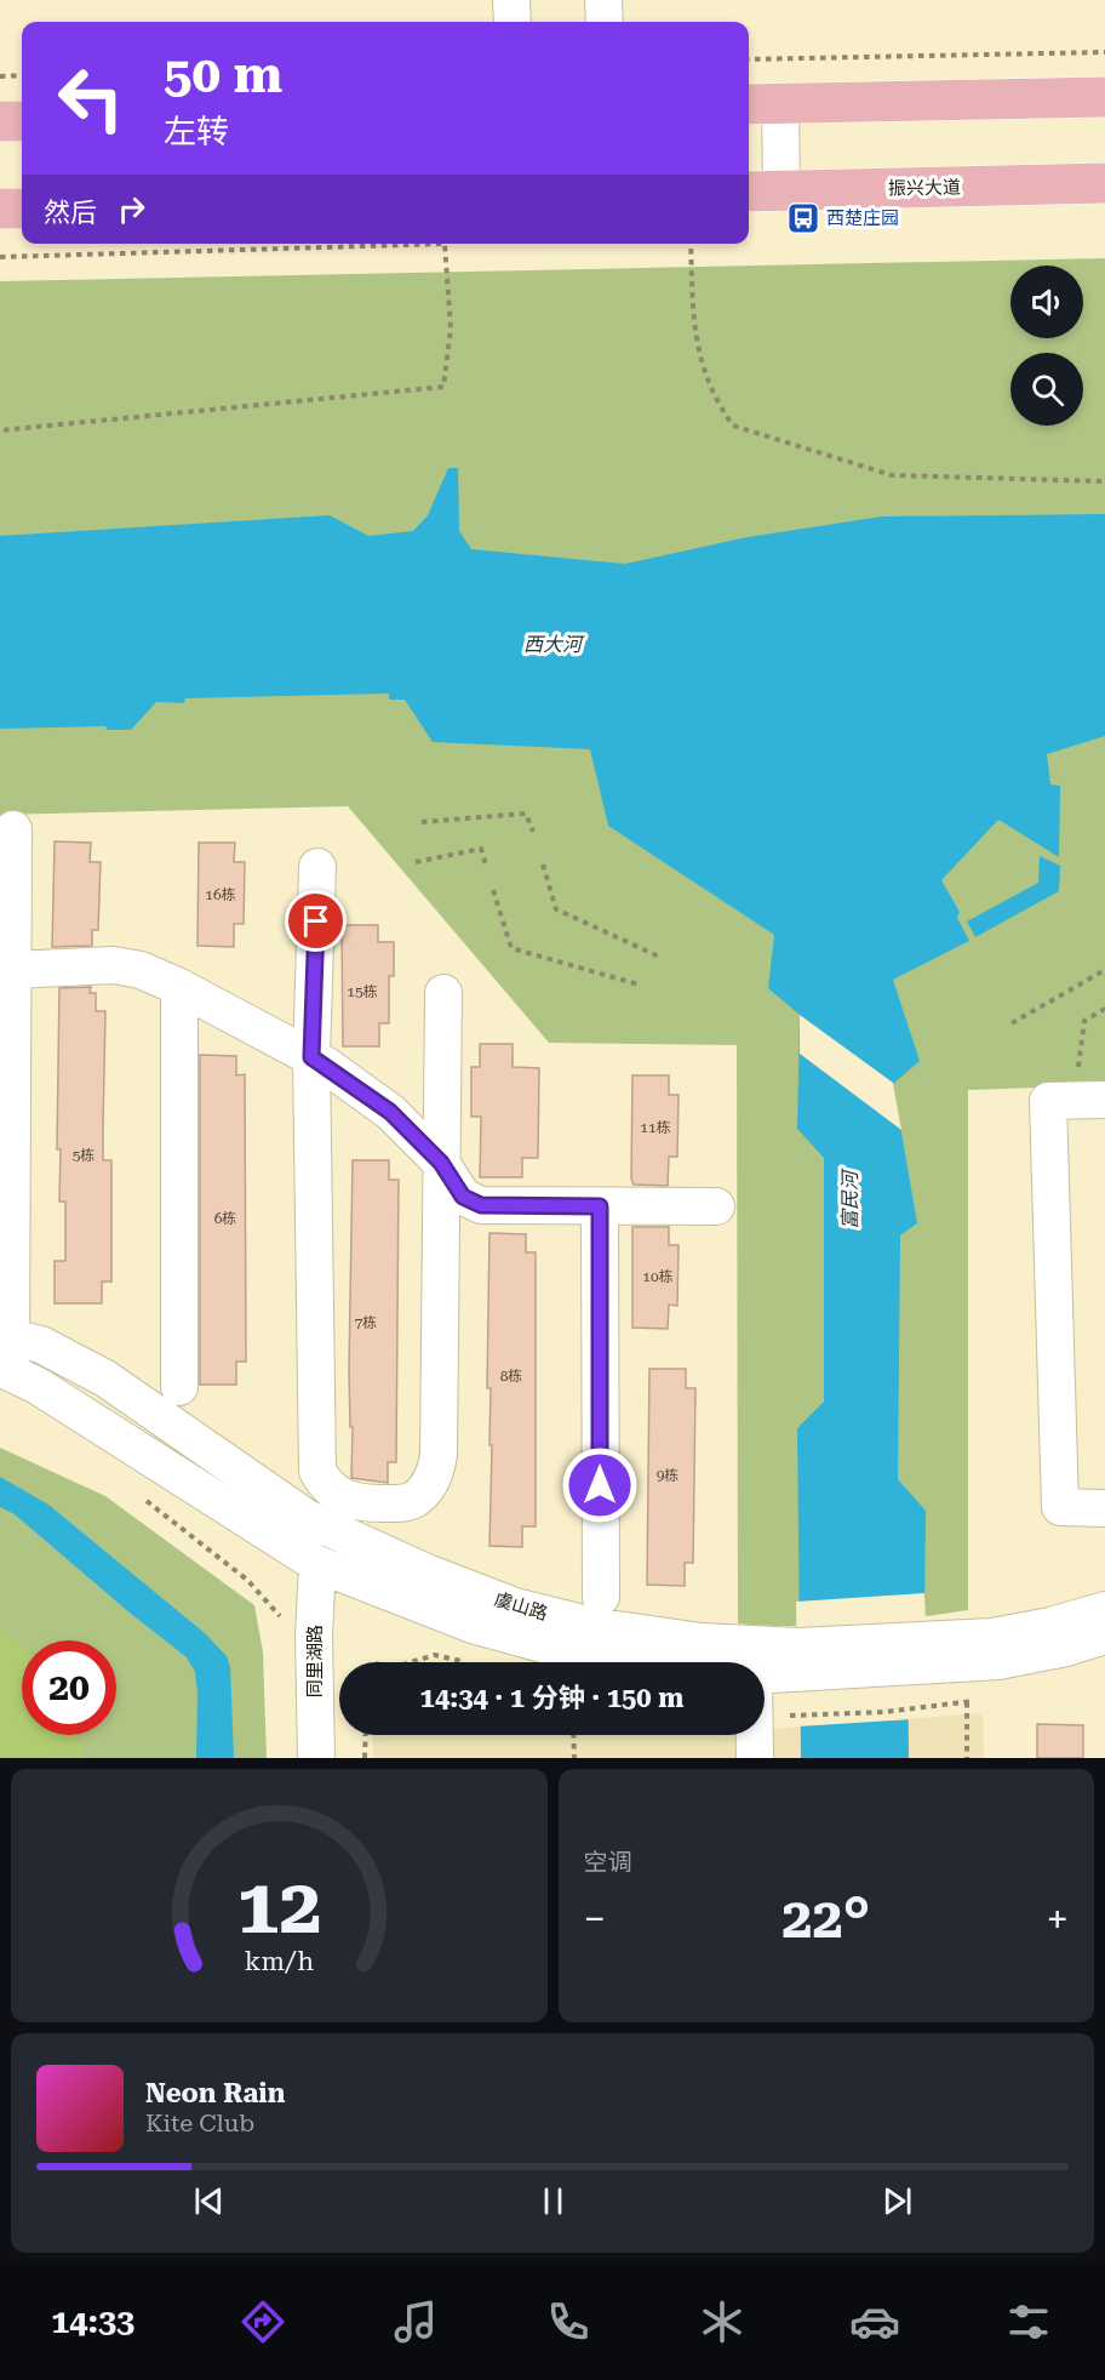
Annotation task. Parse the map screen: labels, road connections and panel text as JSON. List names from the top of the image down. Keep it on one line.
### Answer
{"streets":{"main road":["振兴大道"],"street":["虞山路","同里湖路"]},"crossings":[["虞山路","同里湖路"]],"water":["西大河","富民河"],"places":{"bus stop":["西楚庄园"]},"house_numbers":["16栋","15栋","11栋","5栋","6栋","10栋","7栋","8栋","9栋"],"page":{"turn":["50 m","左转"],"then":"然后","limit":"20","trip":"14:34 · 1 分钟 · 150 m","tile":"空调","heat":["−","22°","+"],"song":["Neon Rain","Kite Club"],"tabs":"14:33","gauge":["12","km/h"]}}
